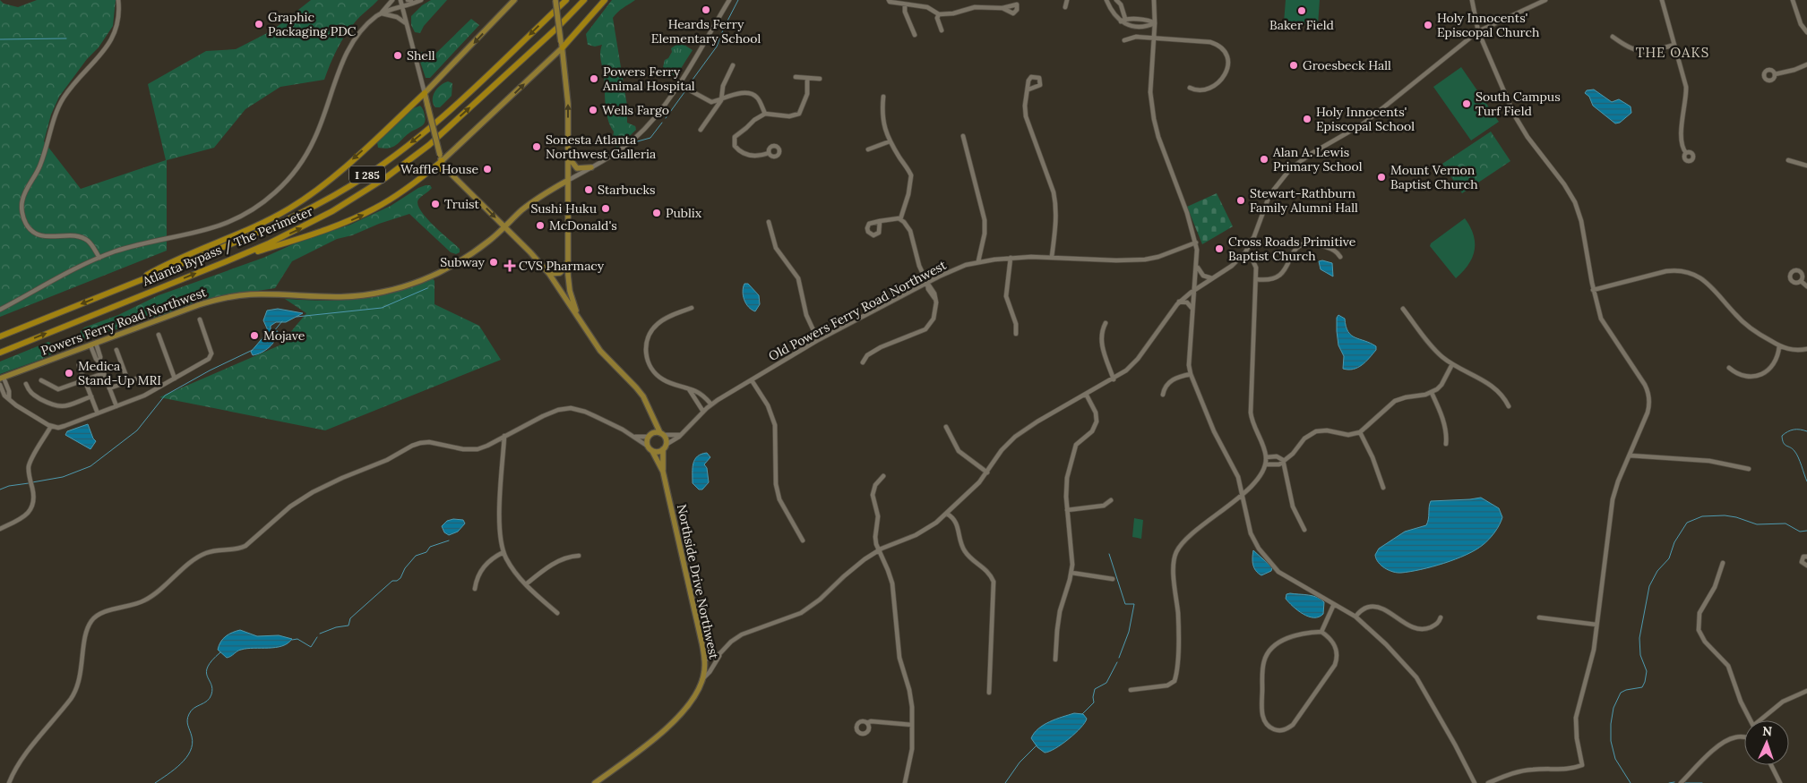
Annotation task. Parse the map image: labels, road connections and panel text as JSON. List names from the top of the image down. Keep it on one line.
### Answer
{"streets":{"highway":["I 285","Atlanta Bypass / The Perimeter"],"main road":["Powers Ferry Road Northwest","Northside Drive Northwest"],"street":["Old Powers Ferry Road Northwest"]},"crossings":[["Old Powers Ferry Road Northwest","Northside Drive Northwest"]],"districts":["THE OAKS"],"places":{"other":["Heards Ferry Elementary School","Baker Field","Graphic Packaging PDC","Holy Innocents' Episcopal Church","Shell","Groesbeck Hall","Powers Ferry Animal Hospital","South Campus Turf Field","Wells Fargo","Holy Innocents' Episcopal School","Sonesta Atlanta Northwest Galleria","Alan A. Lewis Primary School","Waffle House","Mount Vernon Baptist Church","Starbucks","Stewart-Rathburn Family Alumni Hall","Truist","Sushi Huku","Publix","McDonald's","Cross Roads Primitive Baptist Church","Subway","Mojave","Medica Stand-Up MRI"],"health":["CVS Pharmacy"]},"north":"top"}
